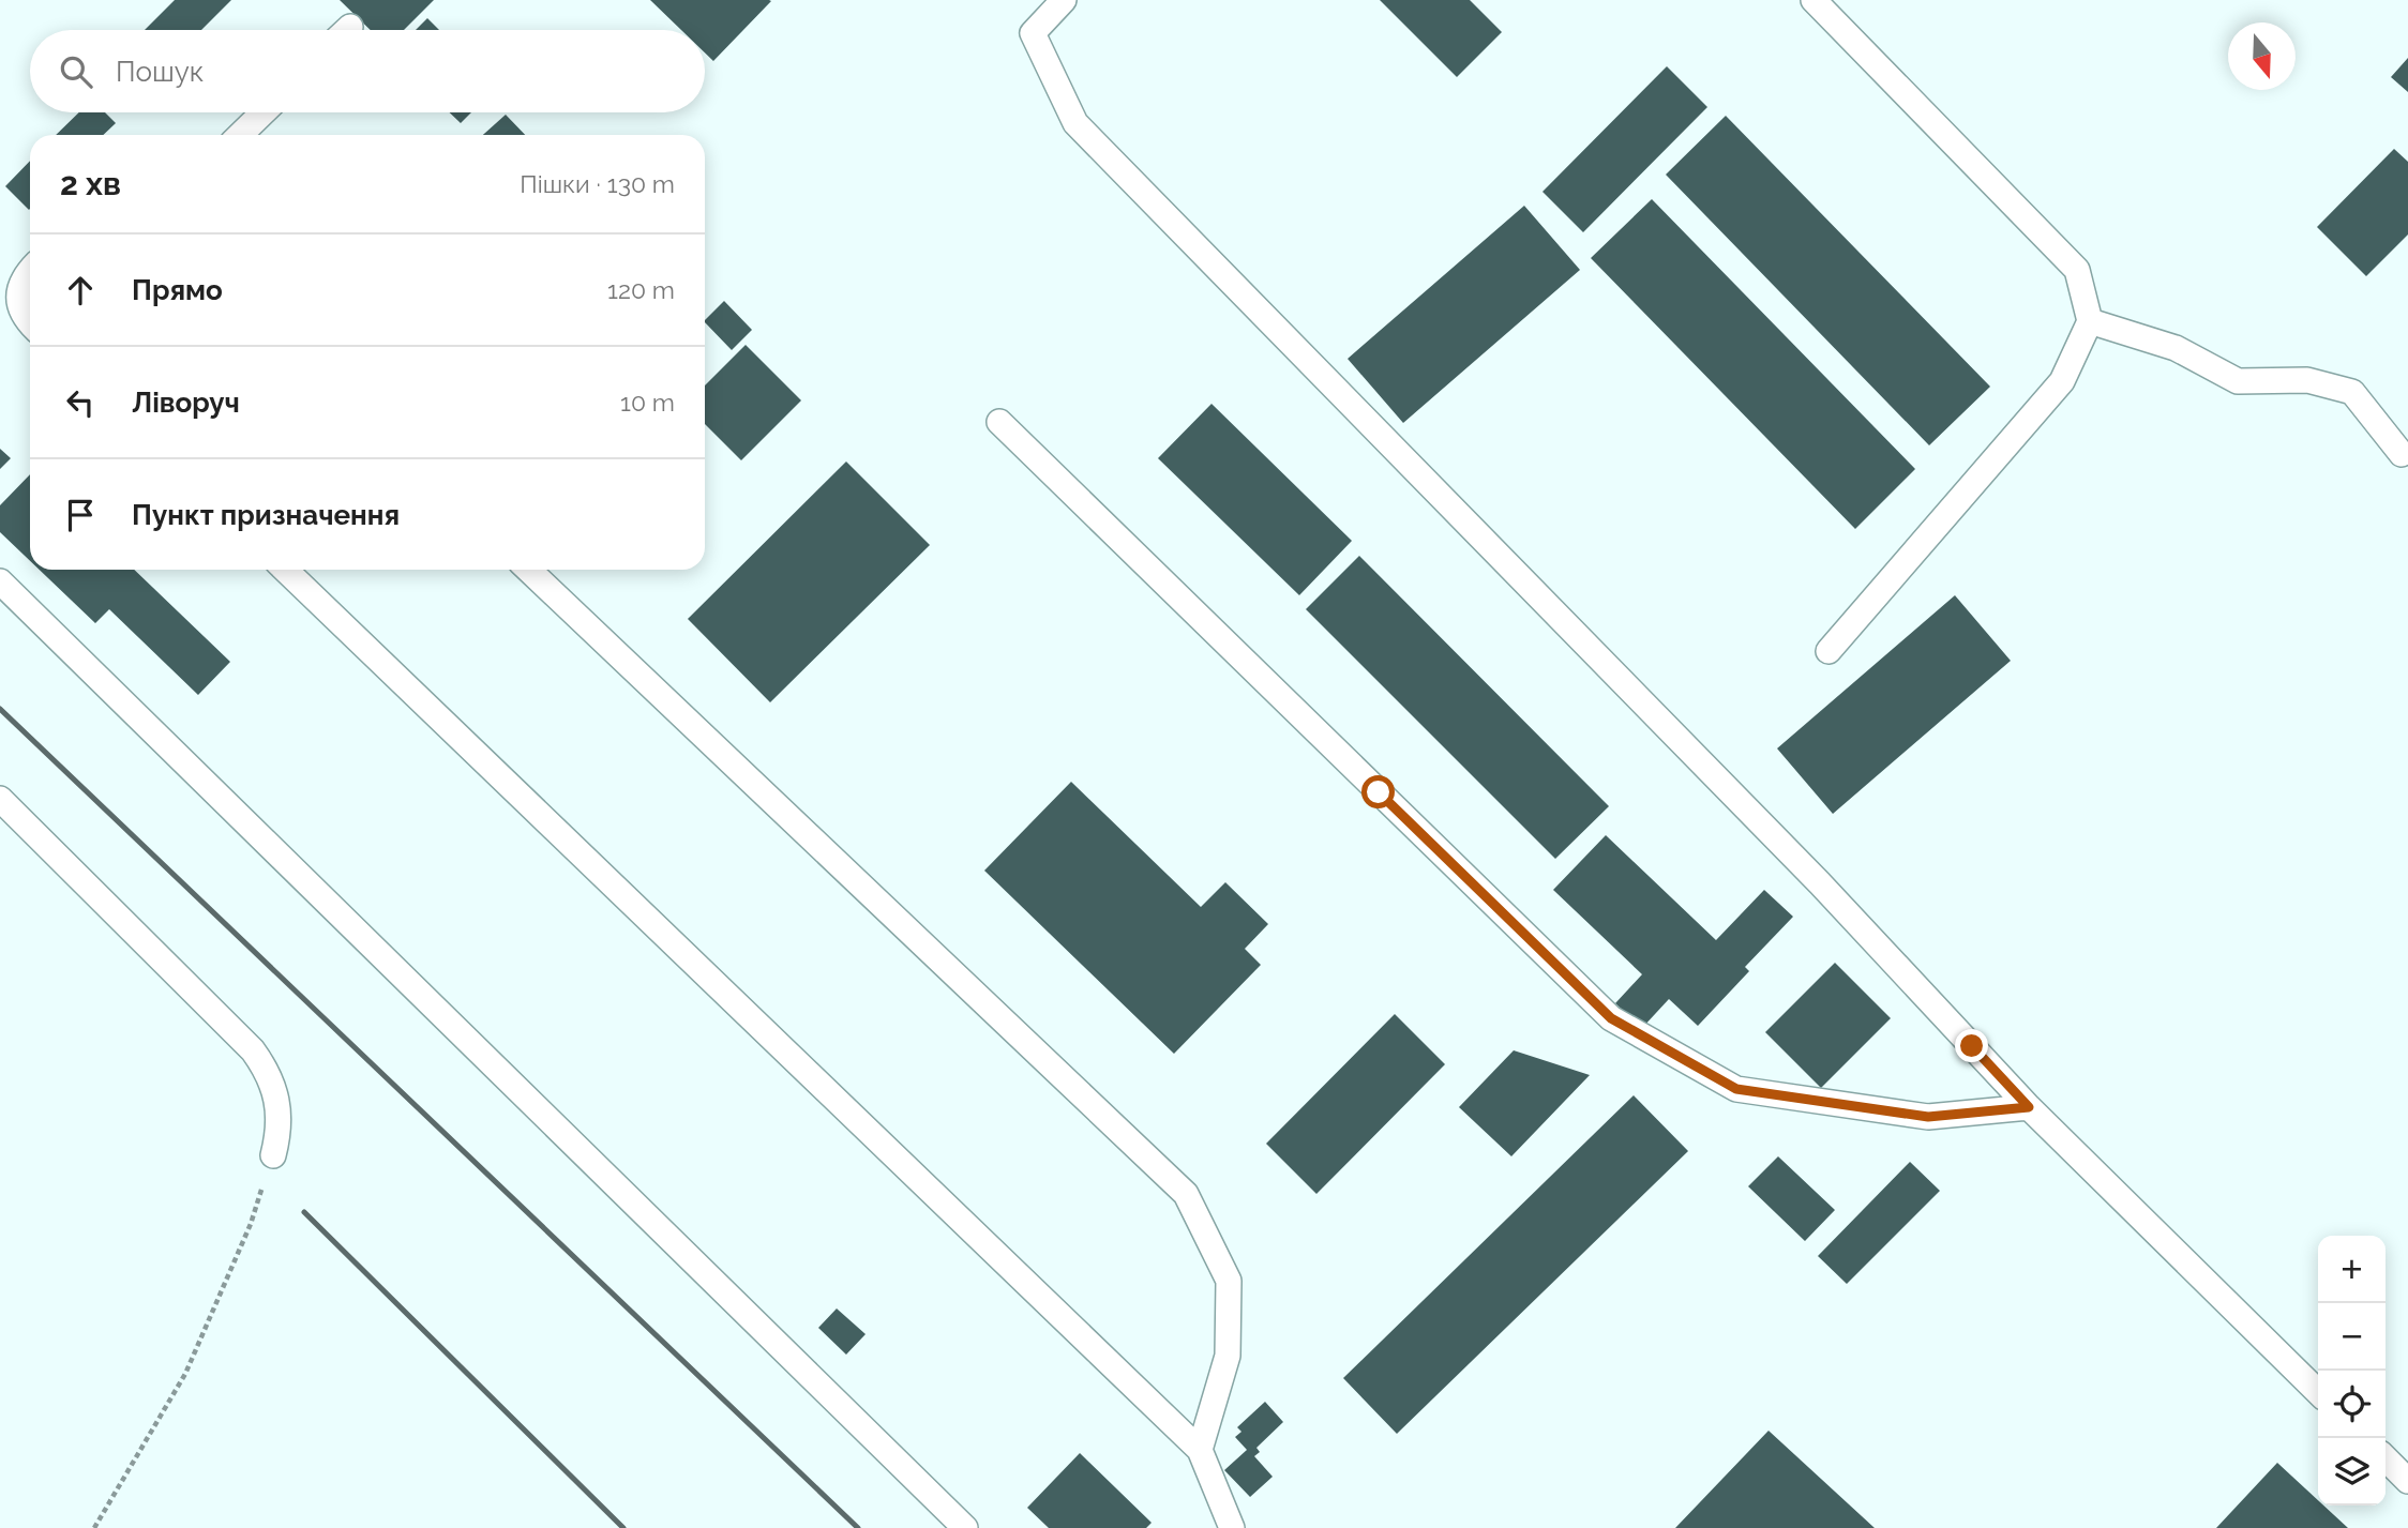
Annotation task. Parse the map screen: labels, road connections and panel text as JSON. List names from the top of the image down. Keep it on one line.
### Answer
{"north":"bottom","page":{"search":"Пошук","heading":["2 хв","Пішки · 130 m"],"list":[["Прямо","120 m"],["Ліворуч","10 m"],"Пункт призначення"],"map_buttons":["+","−"]}}
